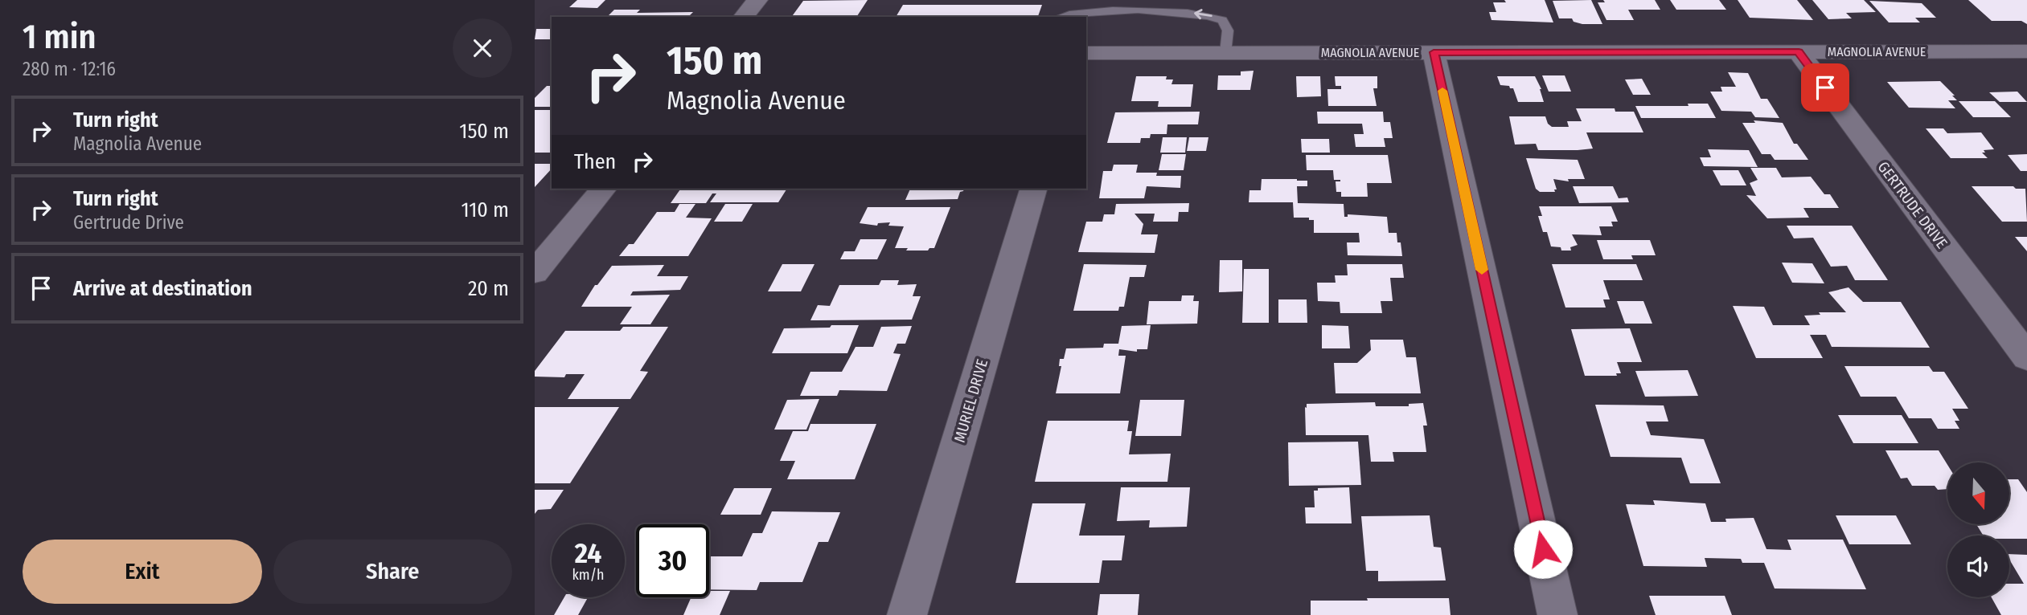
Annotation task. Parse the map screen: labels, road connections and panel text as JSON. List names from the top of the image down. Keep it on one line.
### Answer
{"streets":{"street":["MAGNOLIA AVENUE","GERTRUDE DRIVE","MURIEL DRIVE"]},"crossings":[["MAGNOLIA AVENUE","GERTRUDE DRIVE"]],"north":"bottom","page":{"heading":["1 min","280 m · 12:16"],"turn":["150 m","Magnolia Avenue"],"list":[{"name":"Turn right","note":"Magnolia Avenue","value":"150 m"},{"name":"Turn right","note":"Gertrude Drive","value":"110 m"},{"name":"Arrive at destination","value":"20 m"}],"then":"Then","speed":"24 km/h","limit":"30","buttons":["Exit","Share"]}}
